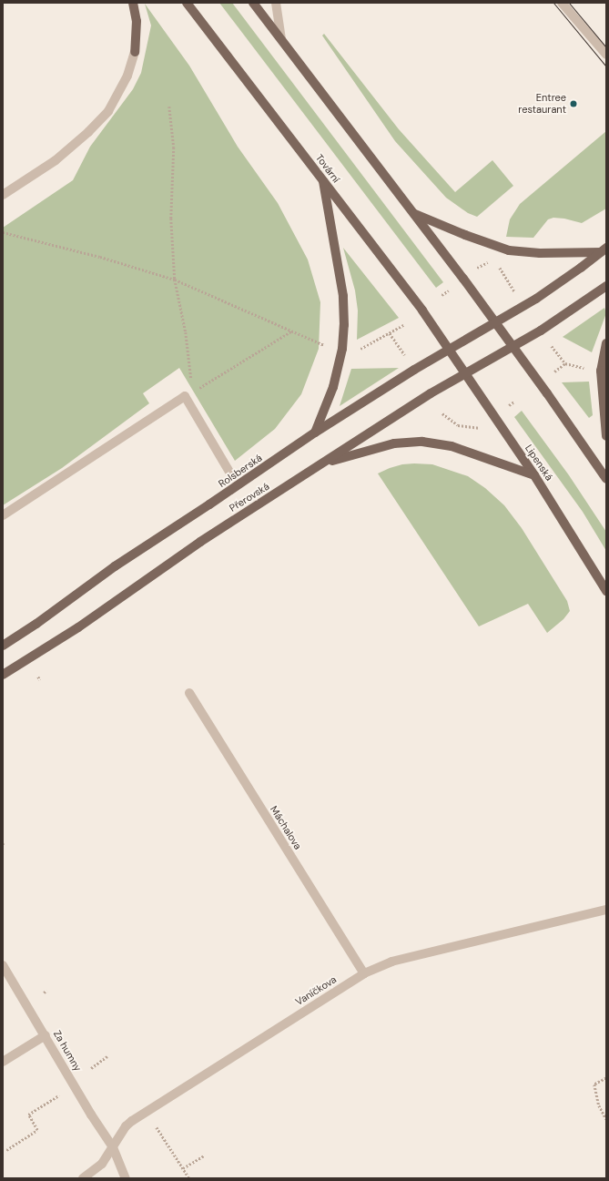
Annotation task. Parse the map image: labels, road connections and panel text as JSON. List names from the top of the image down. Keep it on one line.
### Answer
{"streets":{"main road":["Tovární","Lipenská","Rolsberská","Přerovská"],"street":["Máchalova","Vaníčkova","Za humny"]},"crossings":[["Tovární","Lipenská"],["Tovární","Rolsberská"],["Lipenská","Rolsberská"],["Lipenská","Přerovská"],["Máchalova","Vaníčkova"],["Vaníčkova","Za humny"]],"places":["Entree restaurant"]}
